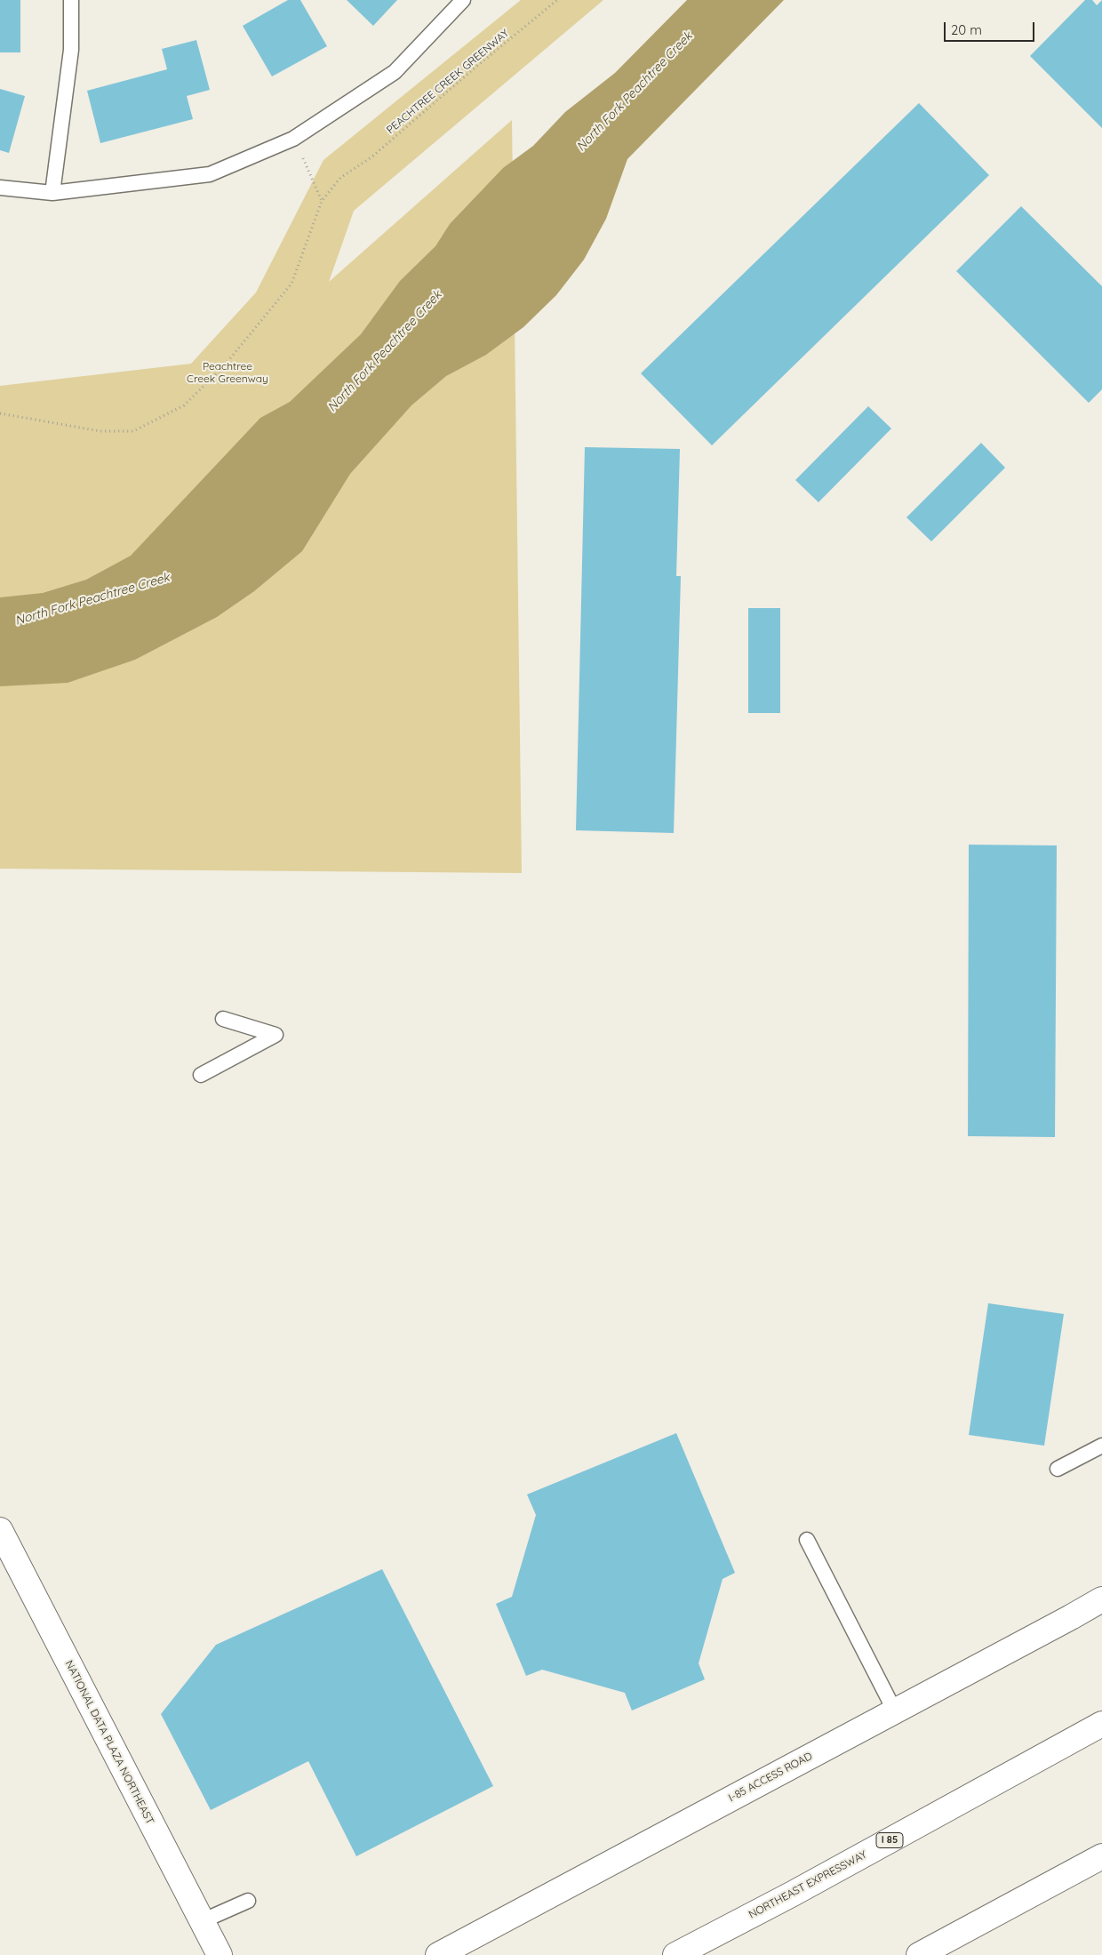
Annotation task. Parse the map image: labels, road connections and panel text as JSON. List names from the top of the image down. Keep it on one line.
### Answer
{"streets":{"main road":["NATIONAL DATA PLAZA NORTHEAST","I-85 ACCESS ROAD","I 85","NORTHEAST EXPRESSWAY"],"path":["PEACHTREE CREEK GREENWAY"]},"water":["North Fork Peachtree Creek"],"parks":["Peachtree Creek Greenway"],"scale_bar":"20 m"}
